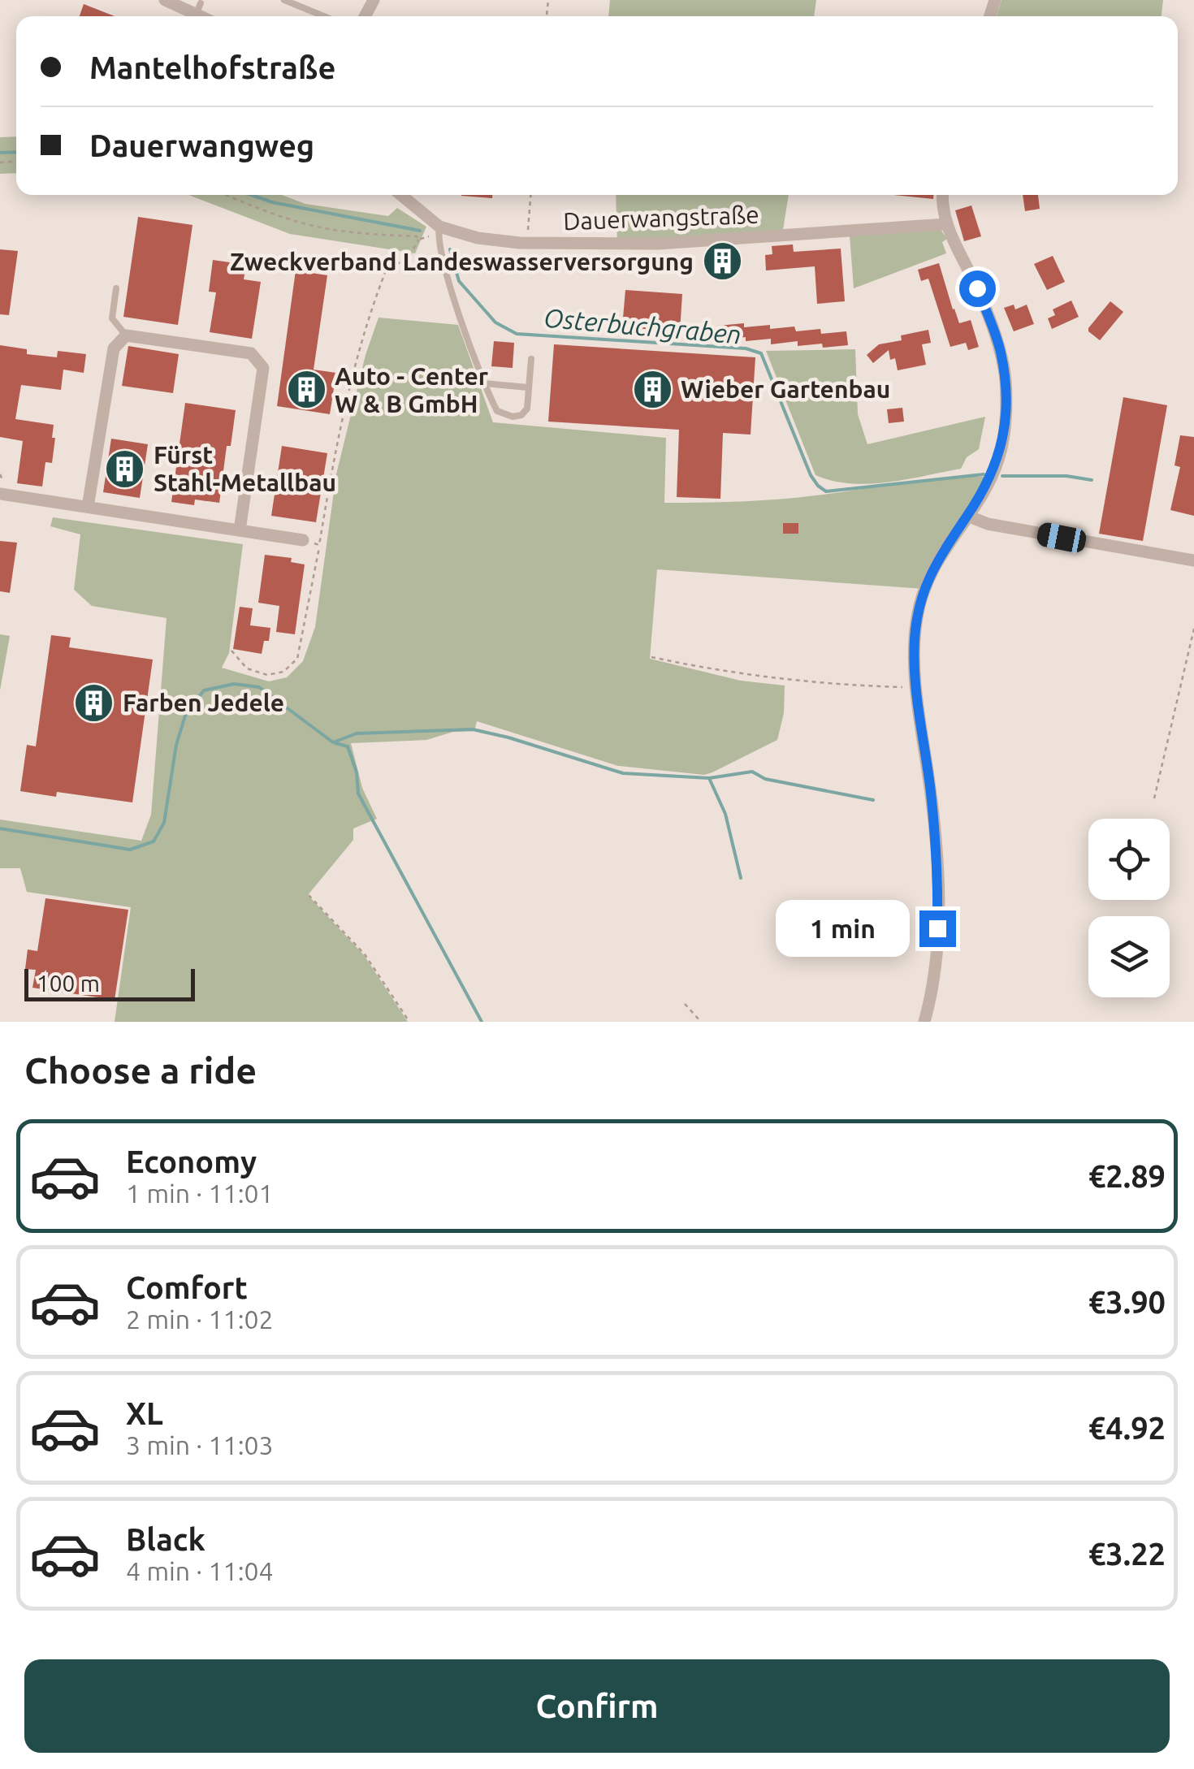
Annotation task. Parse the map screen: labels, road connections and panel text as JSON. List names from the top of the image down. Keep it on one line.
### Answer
{"streets":{"street":["Dauerwangstraße"]},"water":["Osterbuchgraben"],"places":{"building":["Zweckverband Landeswasserversorgung","Wieber Gartenbau","Auto - Center W & B GmbH","Fürst Stahl-Metallbau","Farben Jedele"]},"scale_bar":"100 m","page":{"banner":["Mantelhofstraße","Dauerwangweg"],"bubble":"1 min","scale":"100 m","heading":"Choose a ride","list":[{"name":"Economy","note":"1 min · 11:01","value":"€2.89"},{"name":"Comfort","note":"2 min · 11:02","value":"€3.90"},{"name":"XL","note":"3 min · 11:03","value":"€4.92"},{"name":"Black","note":"4 min · 11:04","value":"€3.22"}],"buttons":"Confirm"}}
